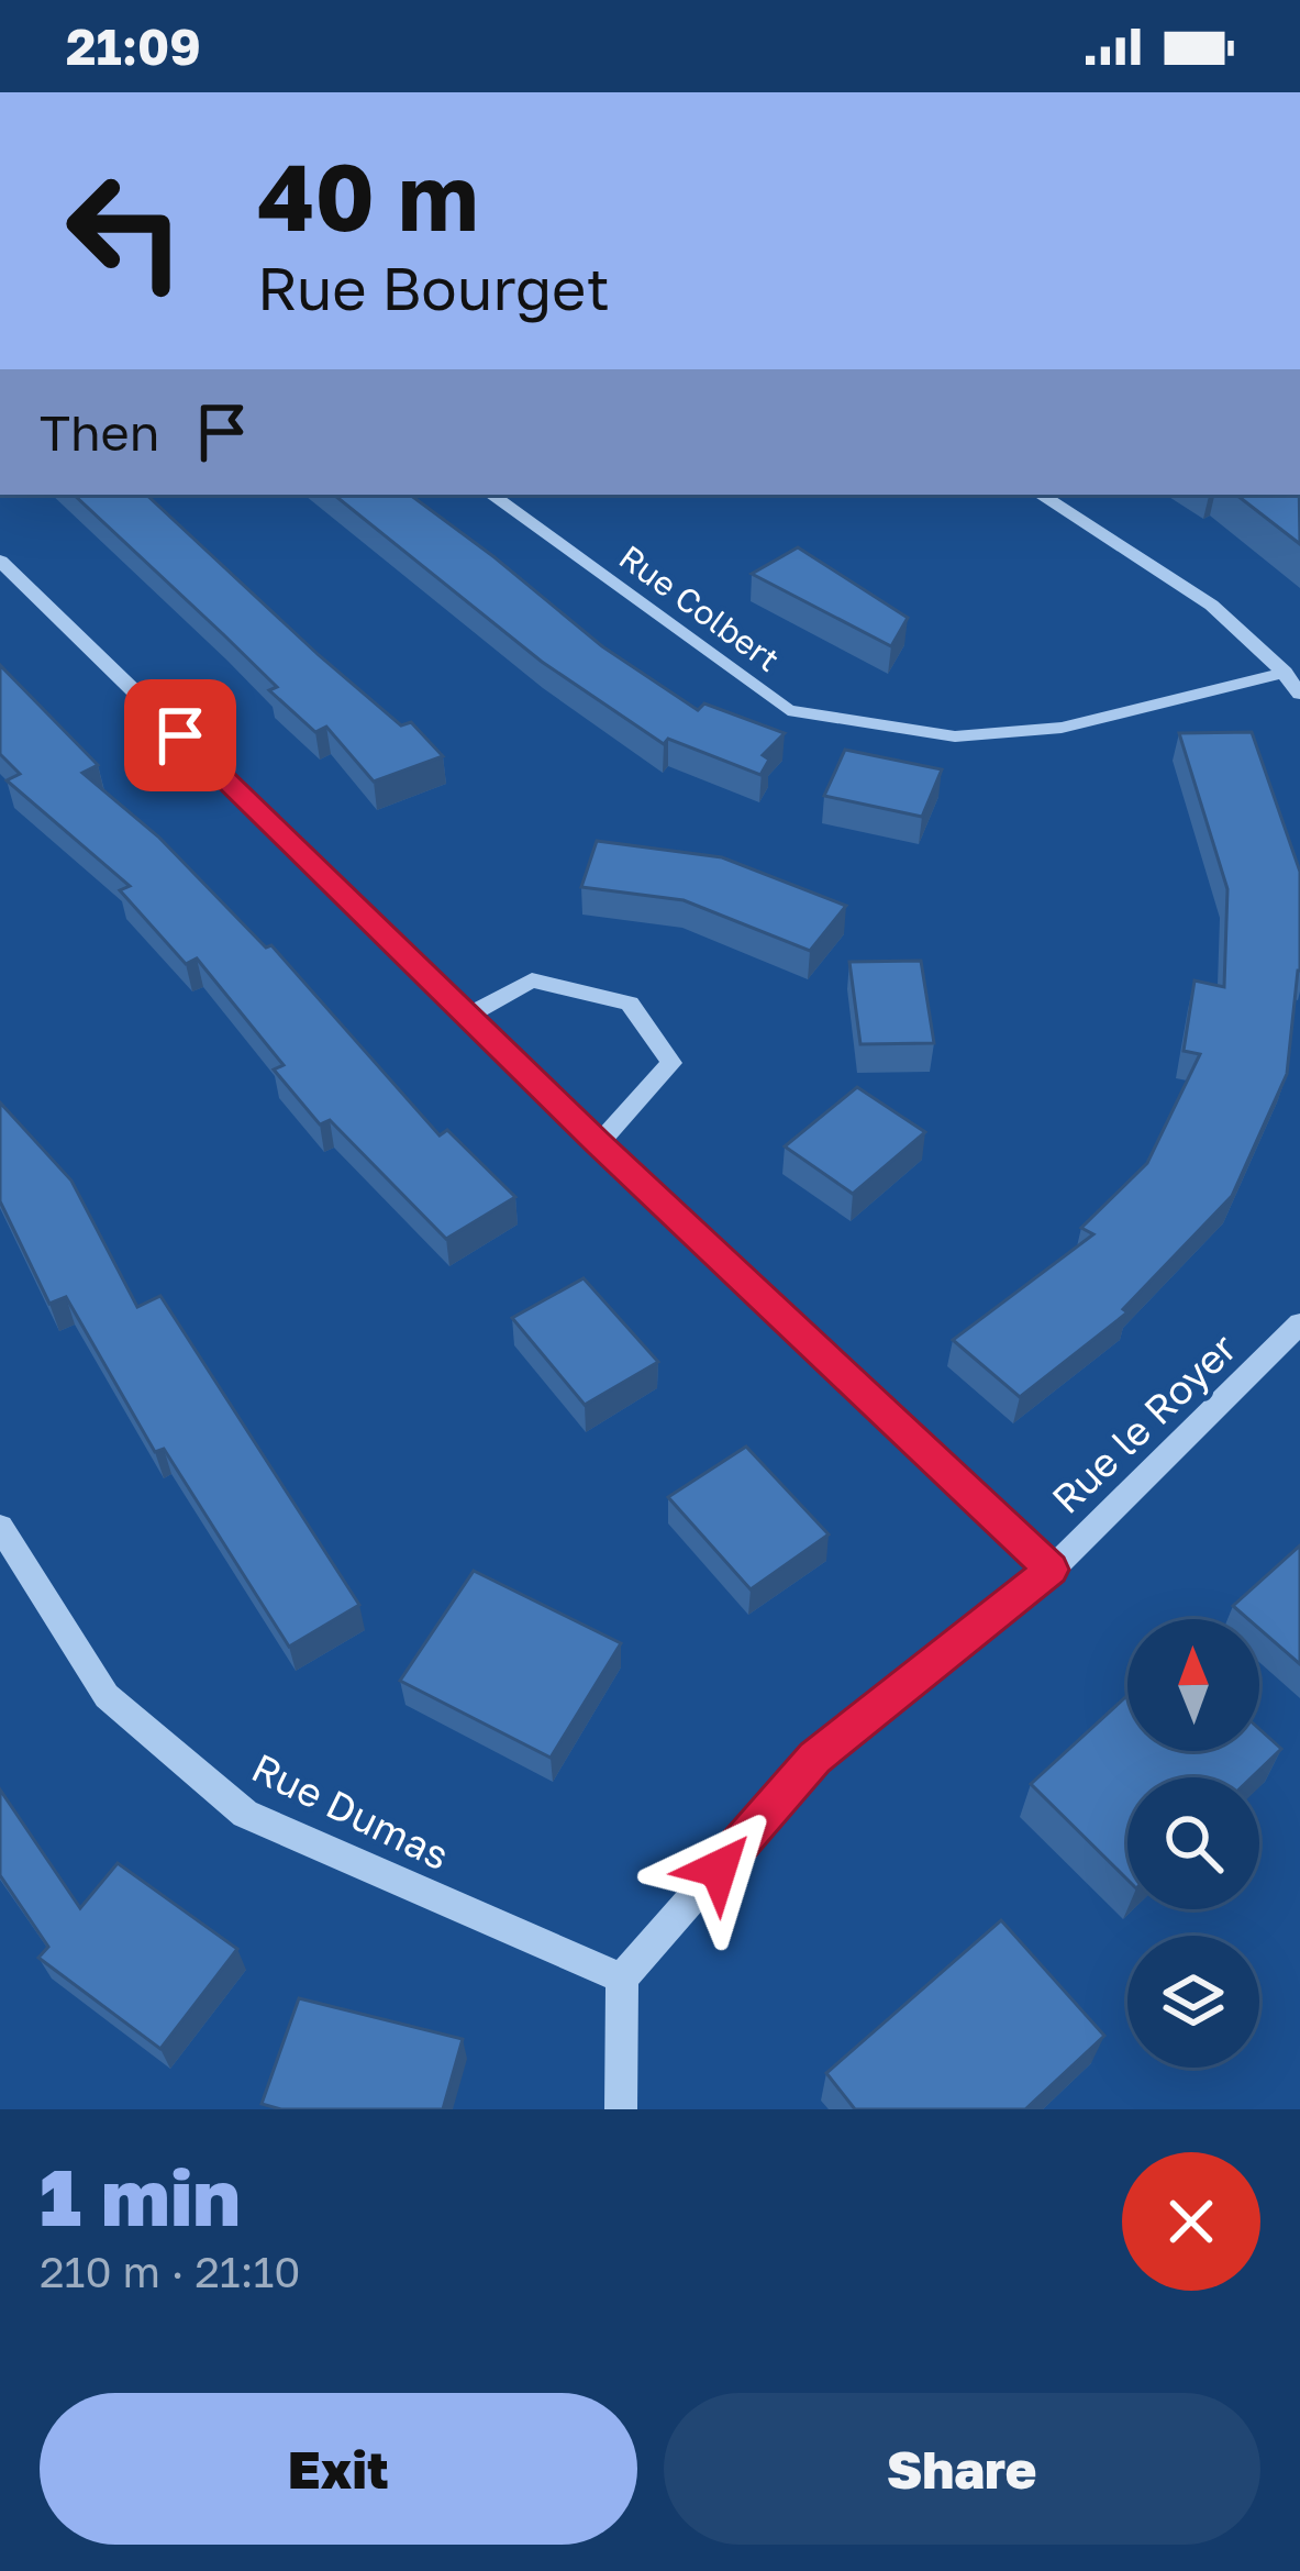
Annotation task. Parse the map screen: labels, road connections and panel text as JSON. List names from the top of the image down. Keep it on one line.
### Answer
{"streets":{"street":["Rue Colbert","Rue le Royer","Rue Dumas"]},"crossings":[["Rue le Royer","Rue Dumas"]],"north":"top","page":{"status":"21:09","turn":["40 m","Rue Bourget"],"then":"Then","heading":["1 min","210 m · 21:10"],"buttons":["Exit","Share"]}}
